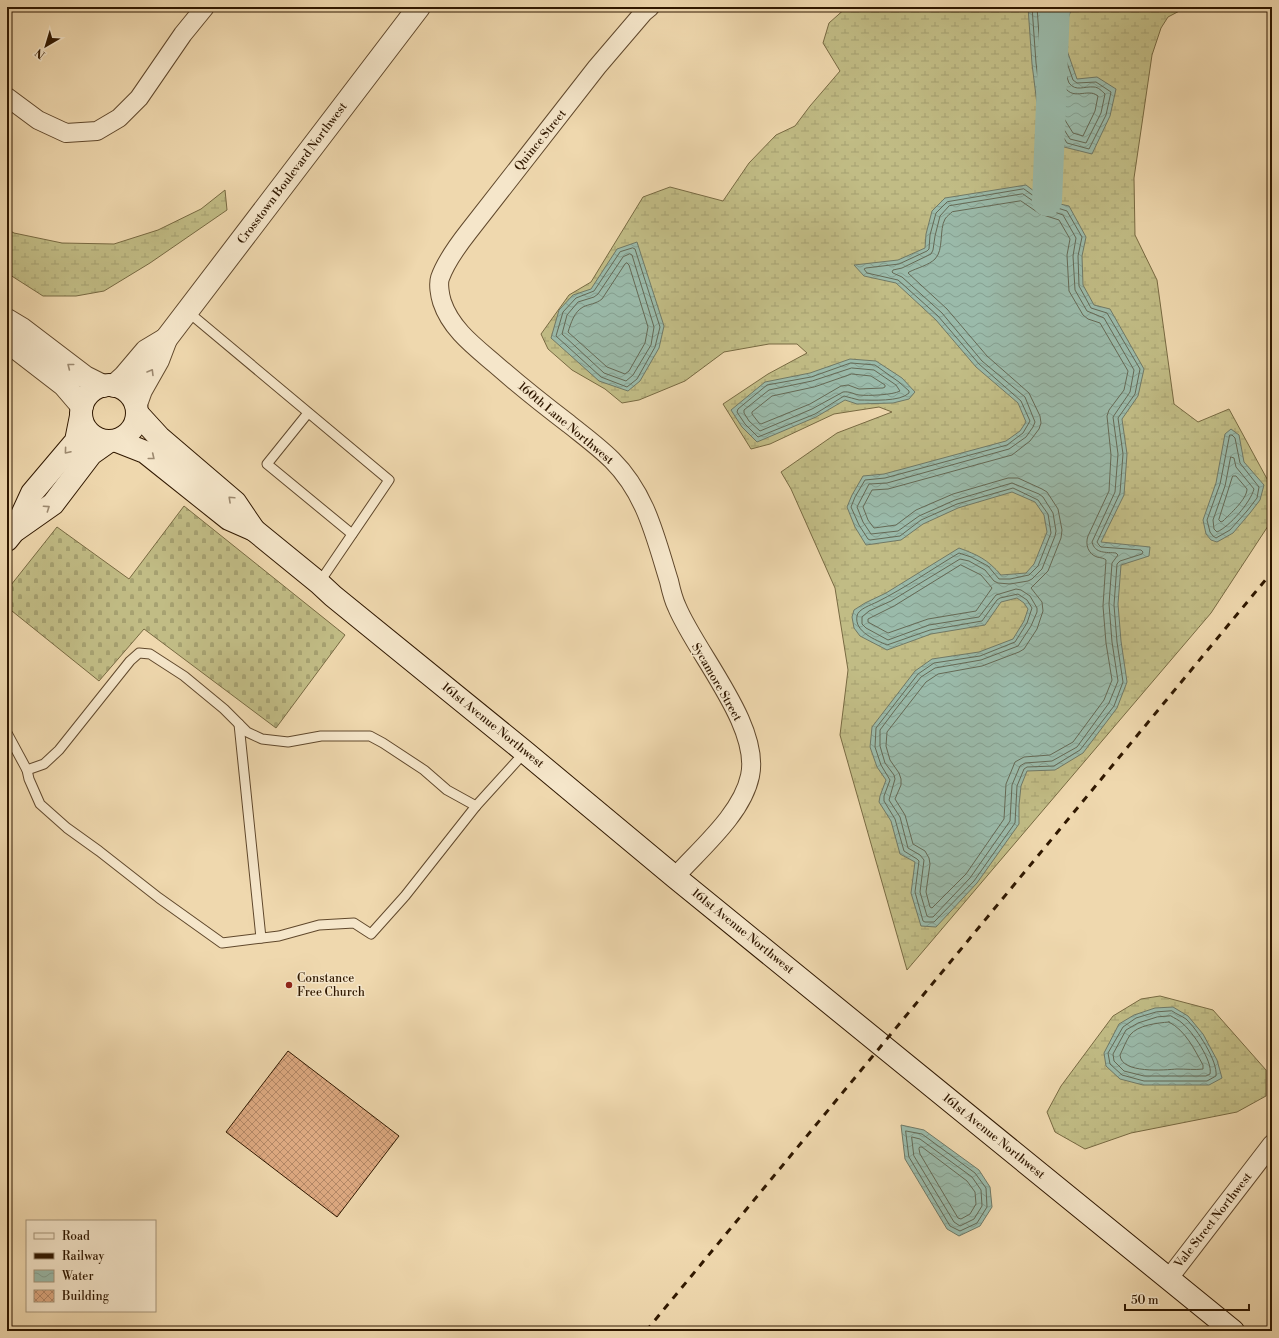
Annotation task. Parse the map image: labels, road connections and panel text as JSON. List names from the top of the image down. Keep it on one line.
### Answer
{"streets":{"main road":["Crosstown Boulevard Northwest","161st Avenue Northwest"],"street":["Quince Street","160th Lane Northwest","Sycamore Street","Vale Street Northwest"]},"crossings":[["Quince Street","160th Lane Northwest"],["Crosstown Boulevard Northwest","161st Avenue Northwest"],["160th Lane Northwest","Sycamore Street"],["Sycamore Street","161st Avenue Northwest"],["161st Avenue Northwest","Vale Street Northwest"]],"places":["Constance Free Church"],"legend":["Road","Railway","Water","Building"],"scale_bar":"50 m","north":"bottom left"}
